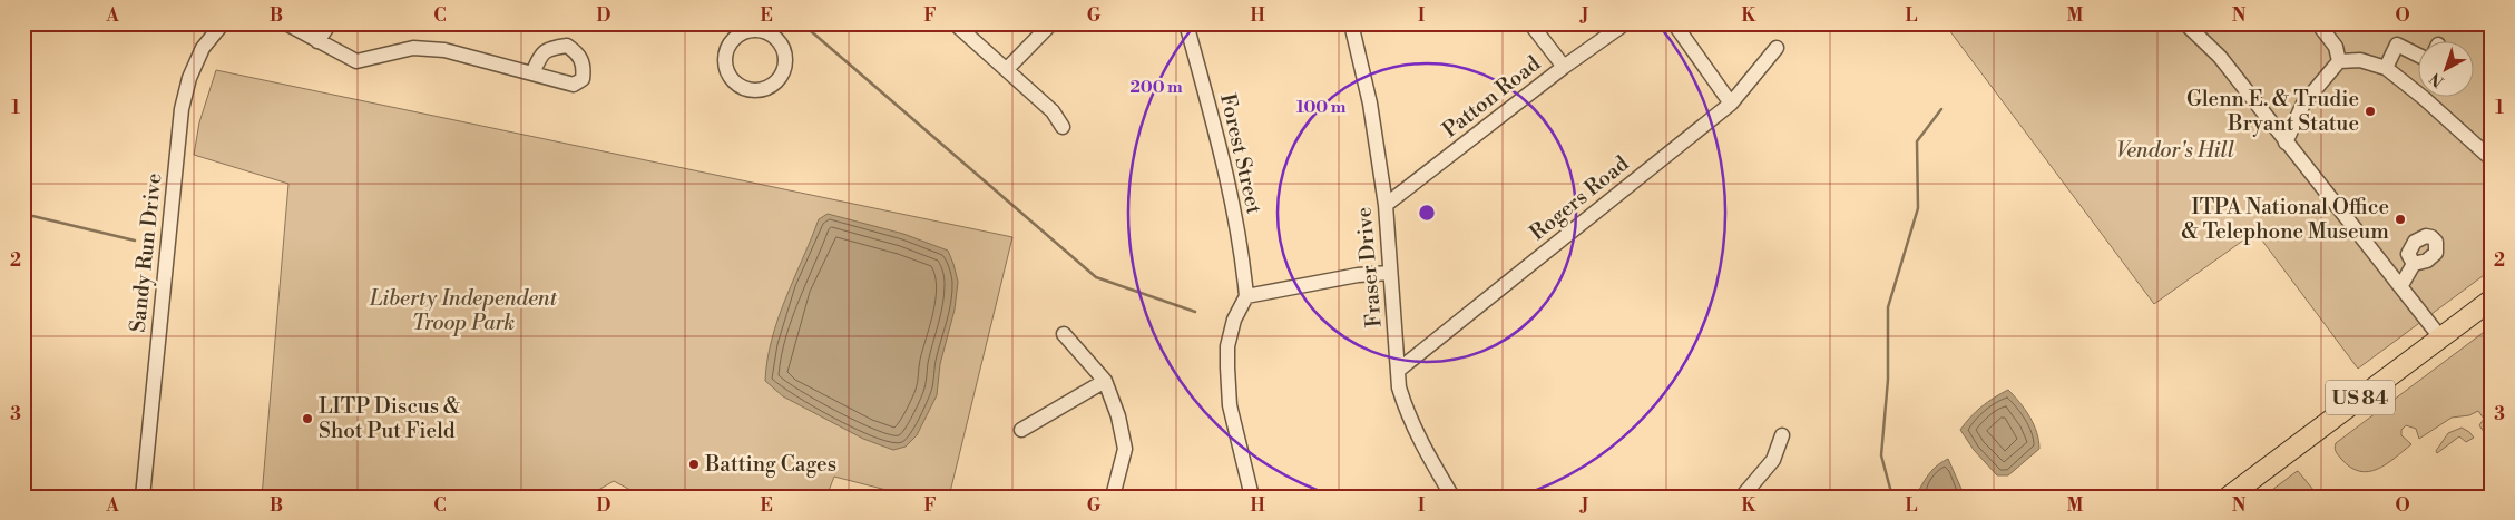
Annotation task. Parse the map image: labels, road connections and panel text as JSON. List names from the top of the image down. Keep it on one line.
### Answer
{"streets":{"highway":["US 84"],"street":["Patton Road","Forest Street","Rogers Road","Sandy Run Drive","Fraser Drive"]},"crossings":[["Patton Road","Fraser Drive"],["Rogers Road","Fraser Drive"]],"parks":["Vendor's Hill","Liberty Independent Troop Park"],"places":["Glenn E. & Trudie Bryant Statue","ITPA National Office & Telephone Museum","LITP Discus & Shot Put Field","Batting Cages"],"north":"bottom left","grid":{"columns":["A","B","C","D","E","F","G","H","I","J","K","L","M","N","O"],"rows":["1","2","3"]},"rings":["200 m","100 m"]}
